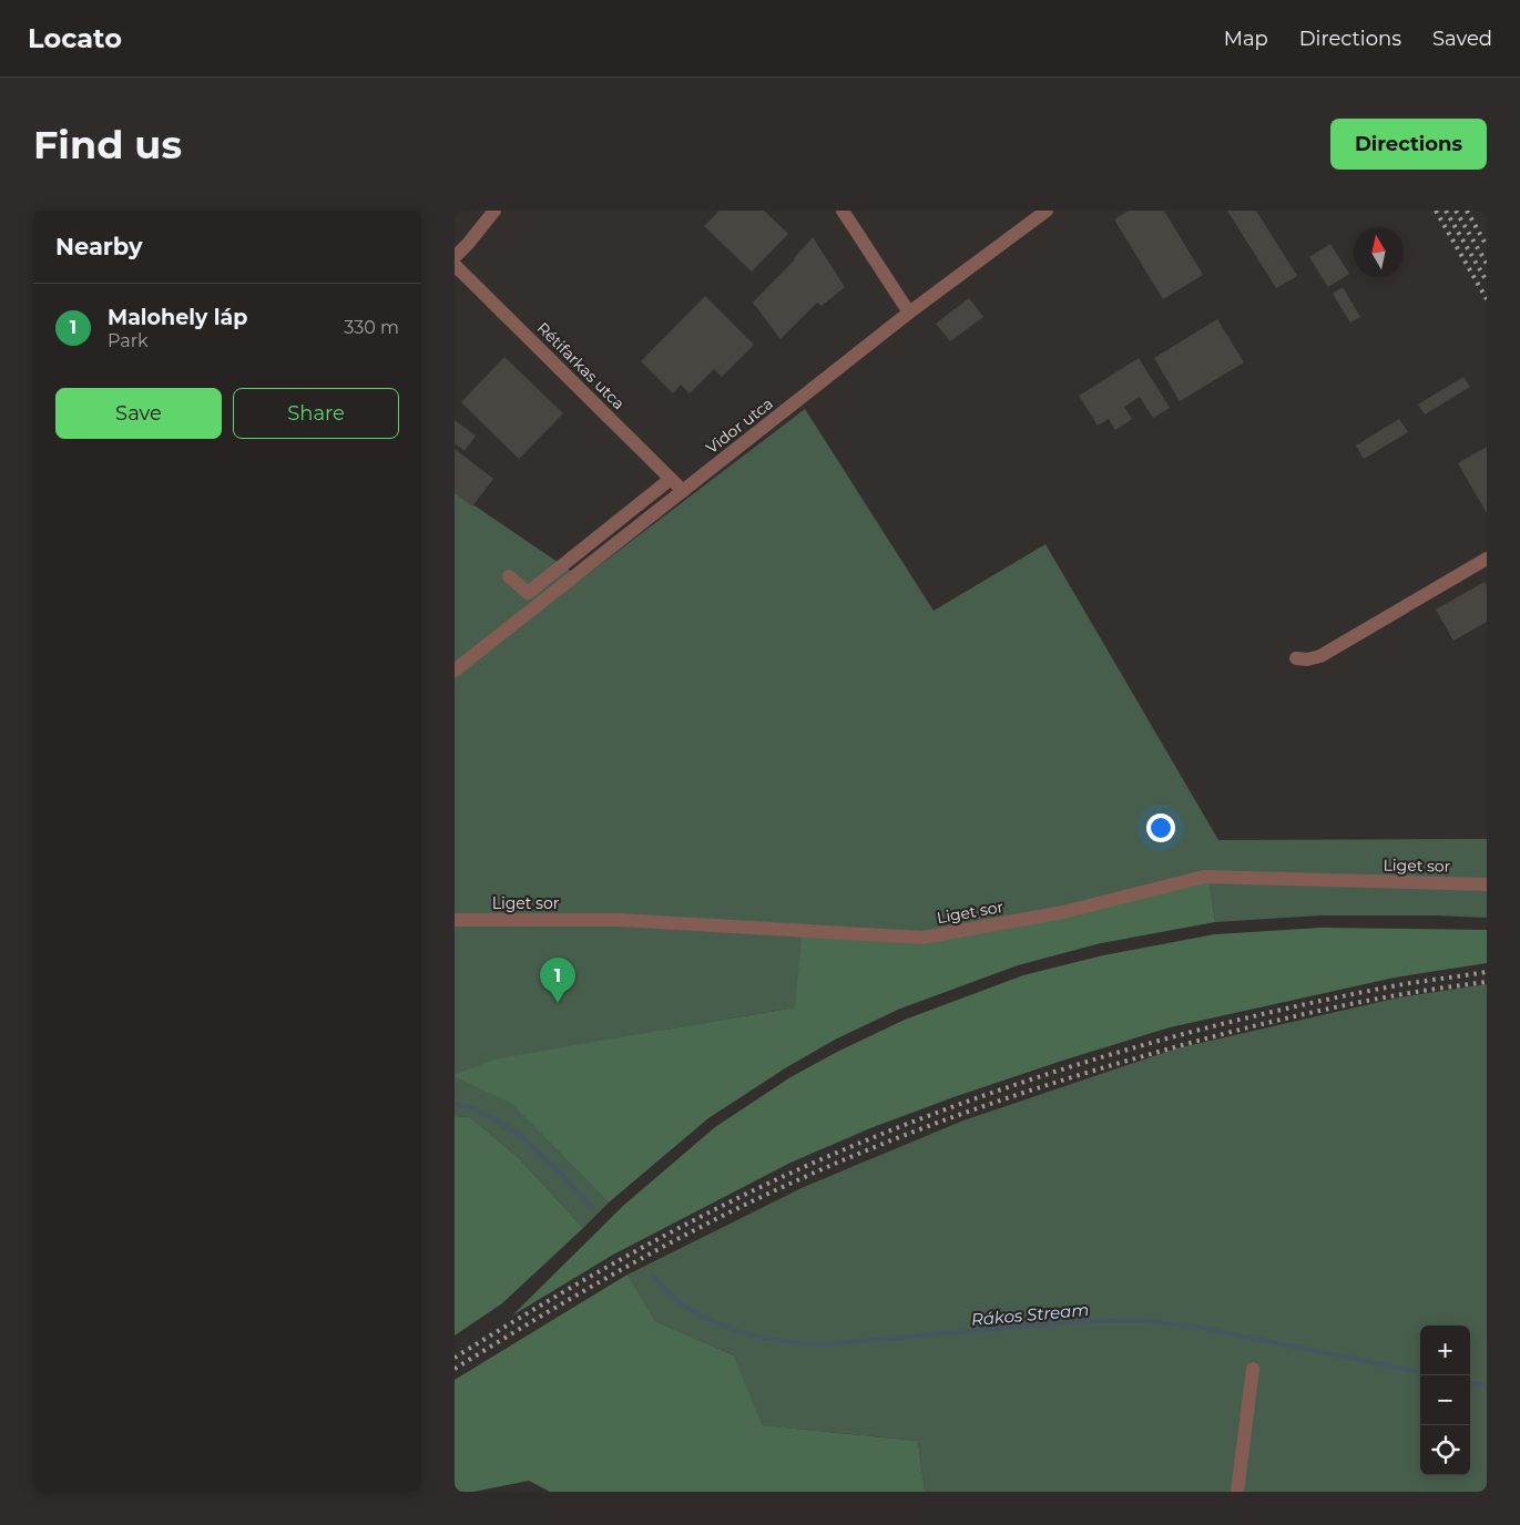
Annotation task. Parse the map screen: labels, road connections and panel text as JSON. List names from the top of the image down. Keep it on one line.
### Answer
{"streets":{"street":["Rétifarkas utca","Vidor utca","Liget sor"]},"crossings":[["Rétifarkas utca","Vidor utca"]],"water":["Rákos Stream"],"north":"top","page":{"header":"Locato","nav":["Map","Directions","Saved"],"buttons":["Directions",["Save","Share"]],"title":"Find us","heading":"Nearby","list":[{"mark":"1","name":"Malohely láp","note":"Park","value":"330 m"}],"pins":"1","map_buttons":["+","−"]}}
